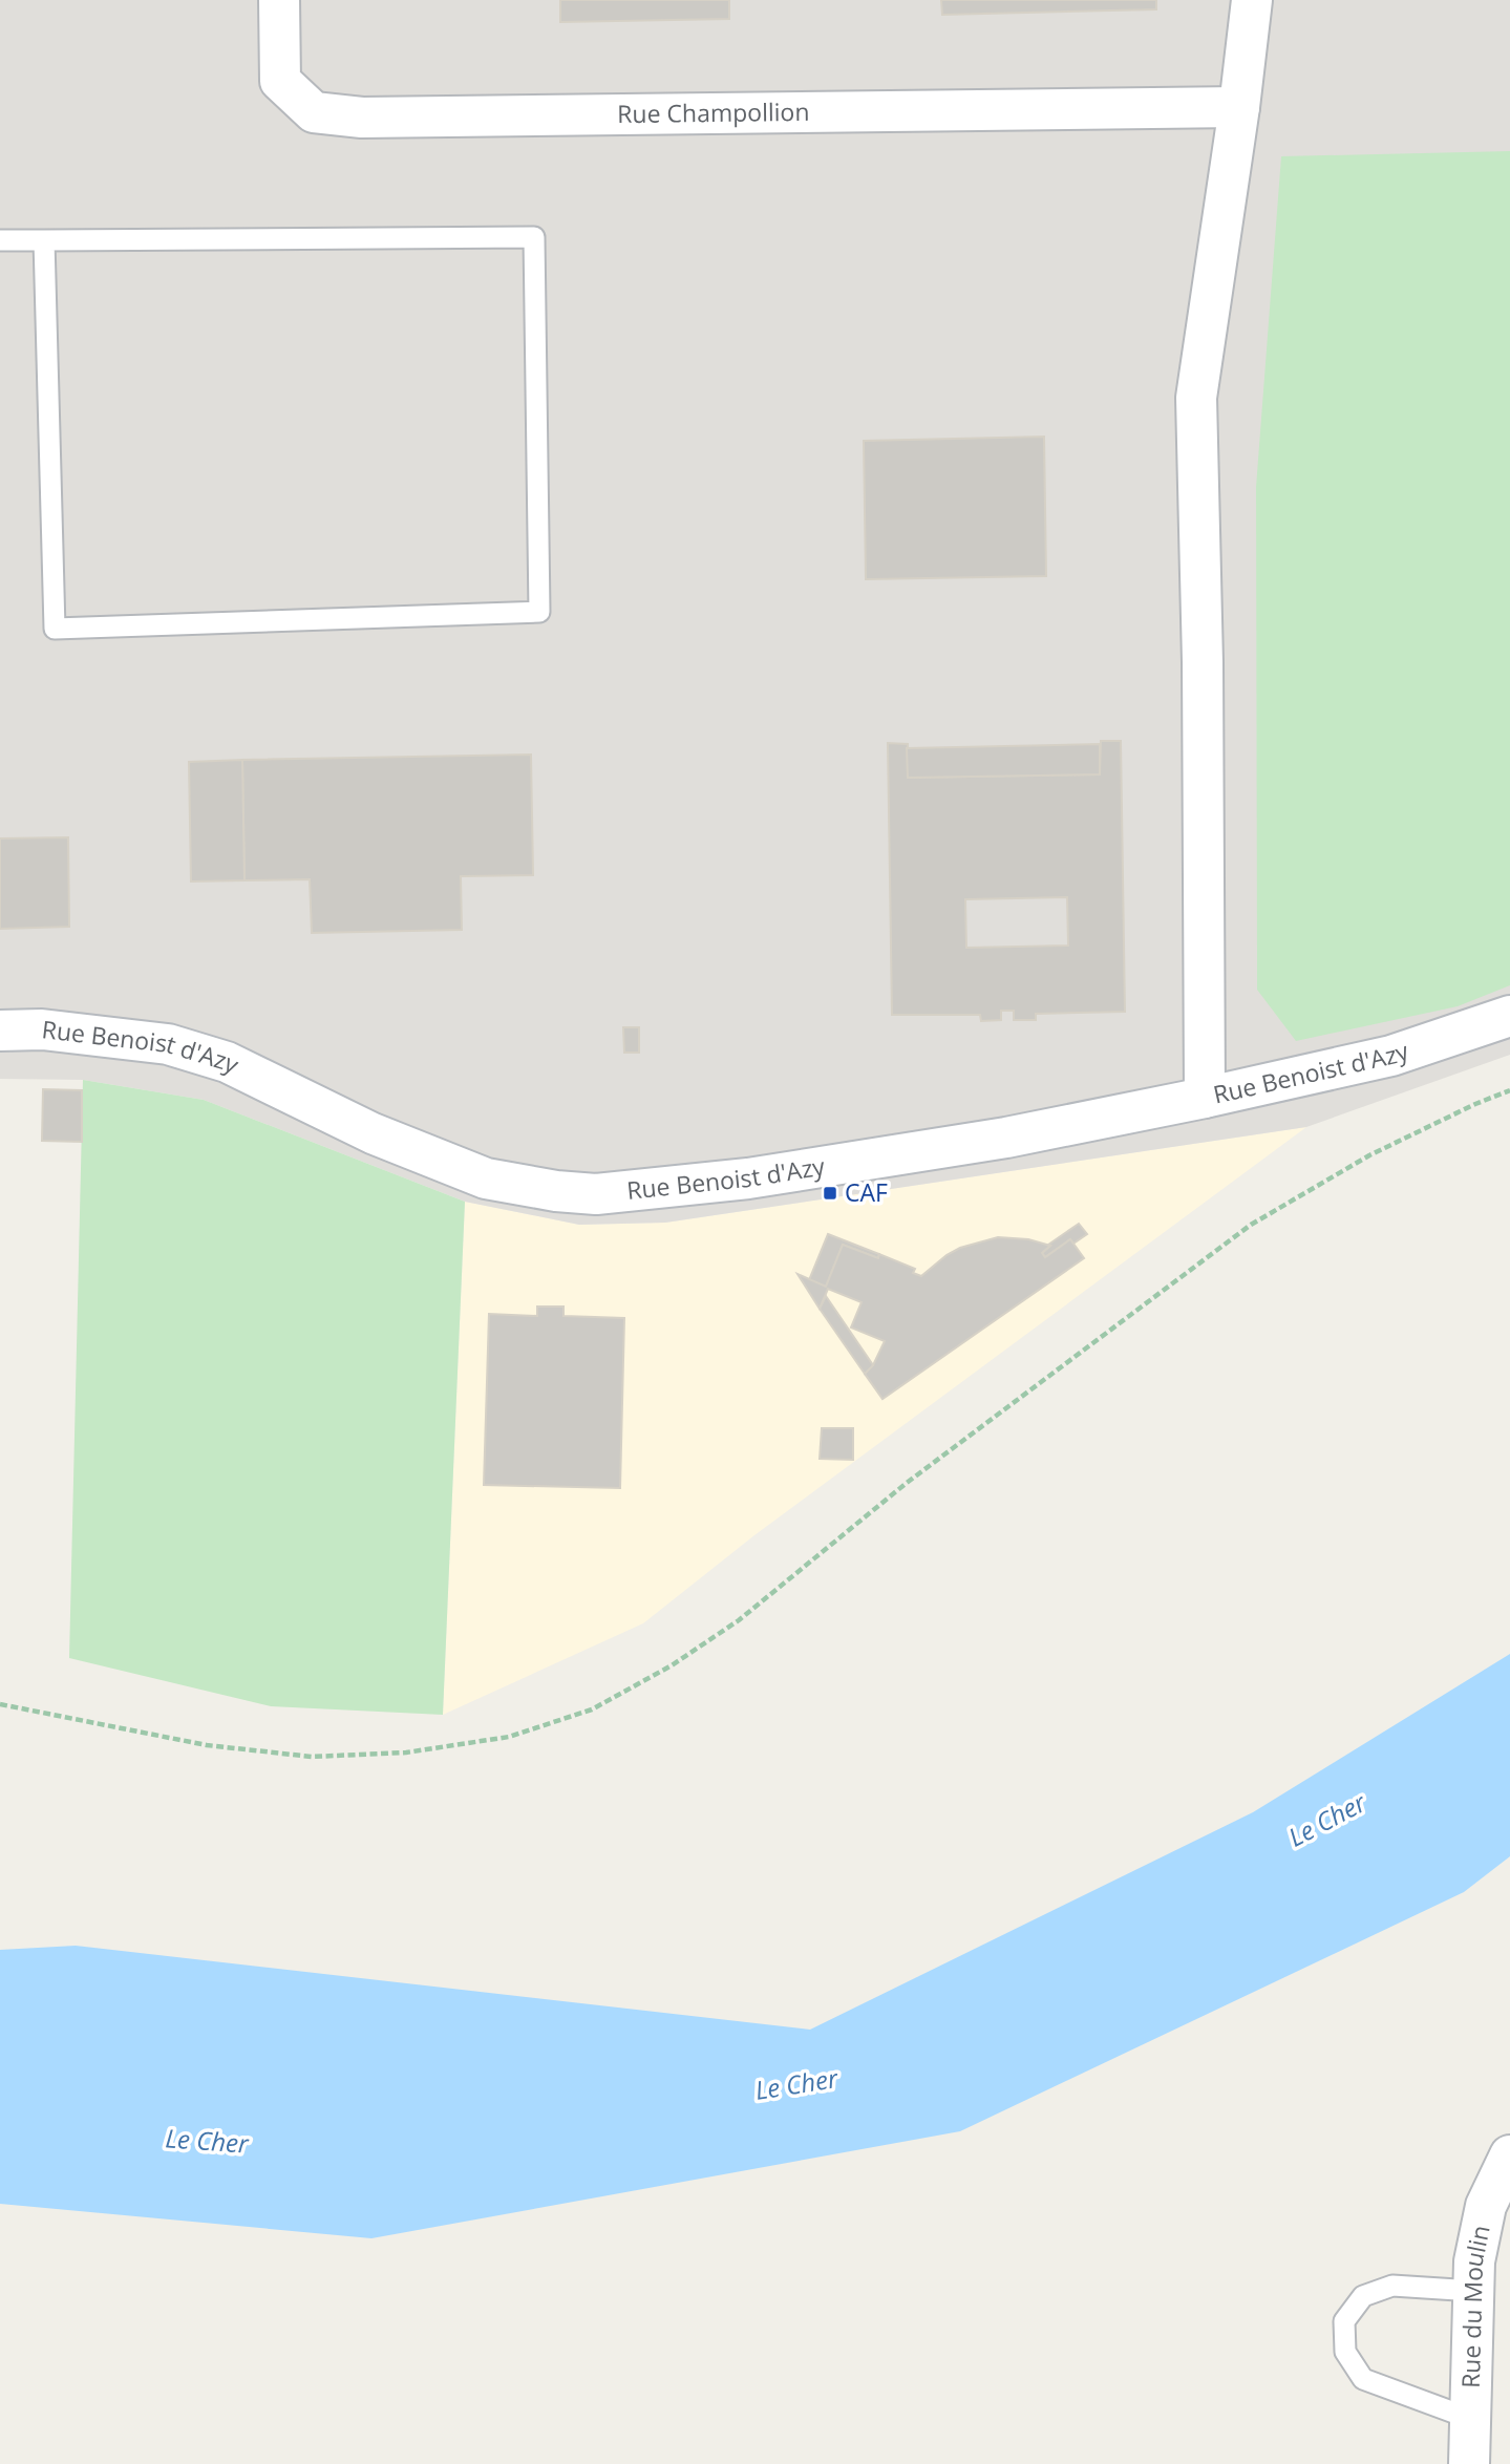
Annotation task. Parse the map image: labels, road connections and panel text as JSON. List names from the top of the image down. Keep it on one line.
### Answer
{"streets":{"street":["Rue Champollion","Rue Benoist d'Azy","Rue du Moulin"]},"water":["Le Cher"],"places":{"transit":["CAF"]}}
